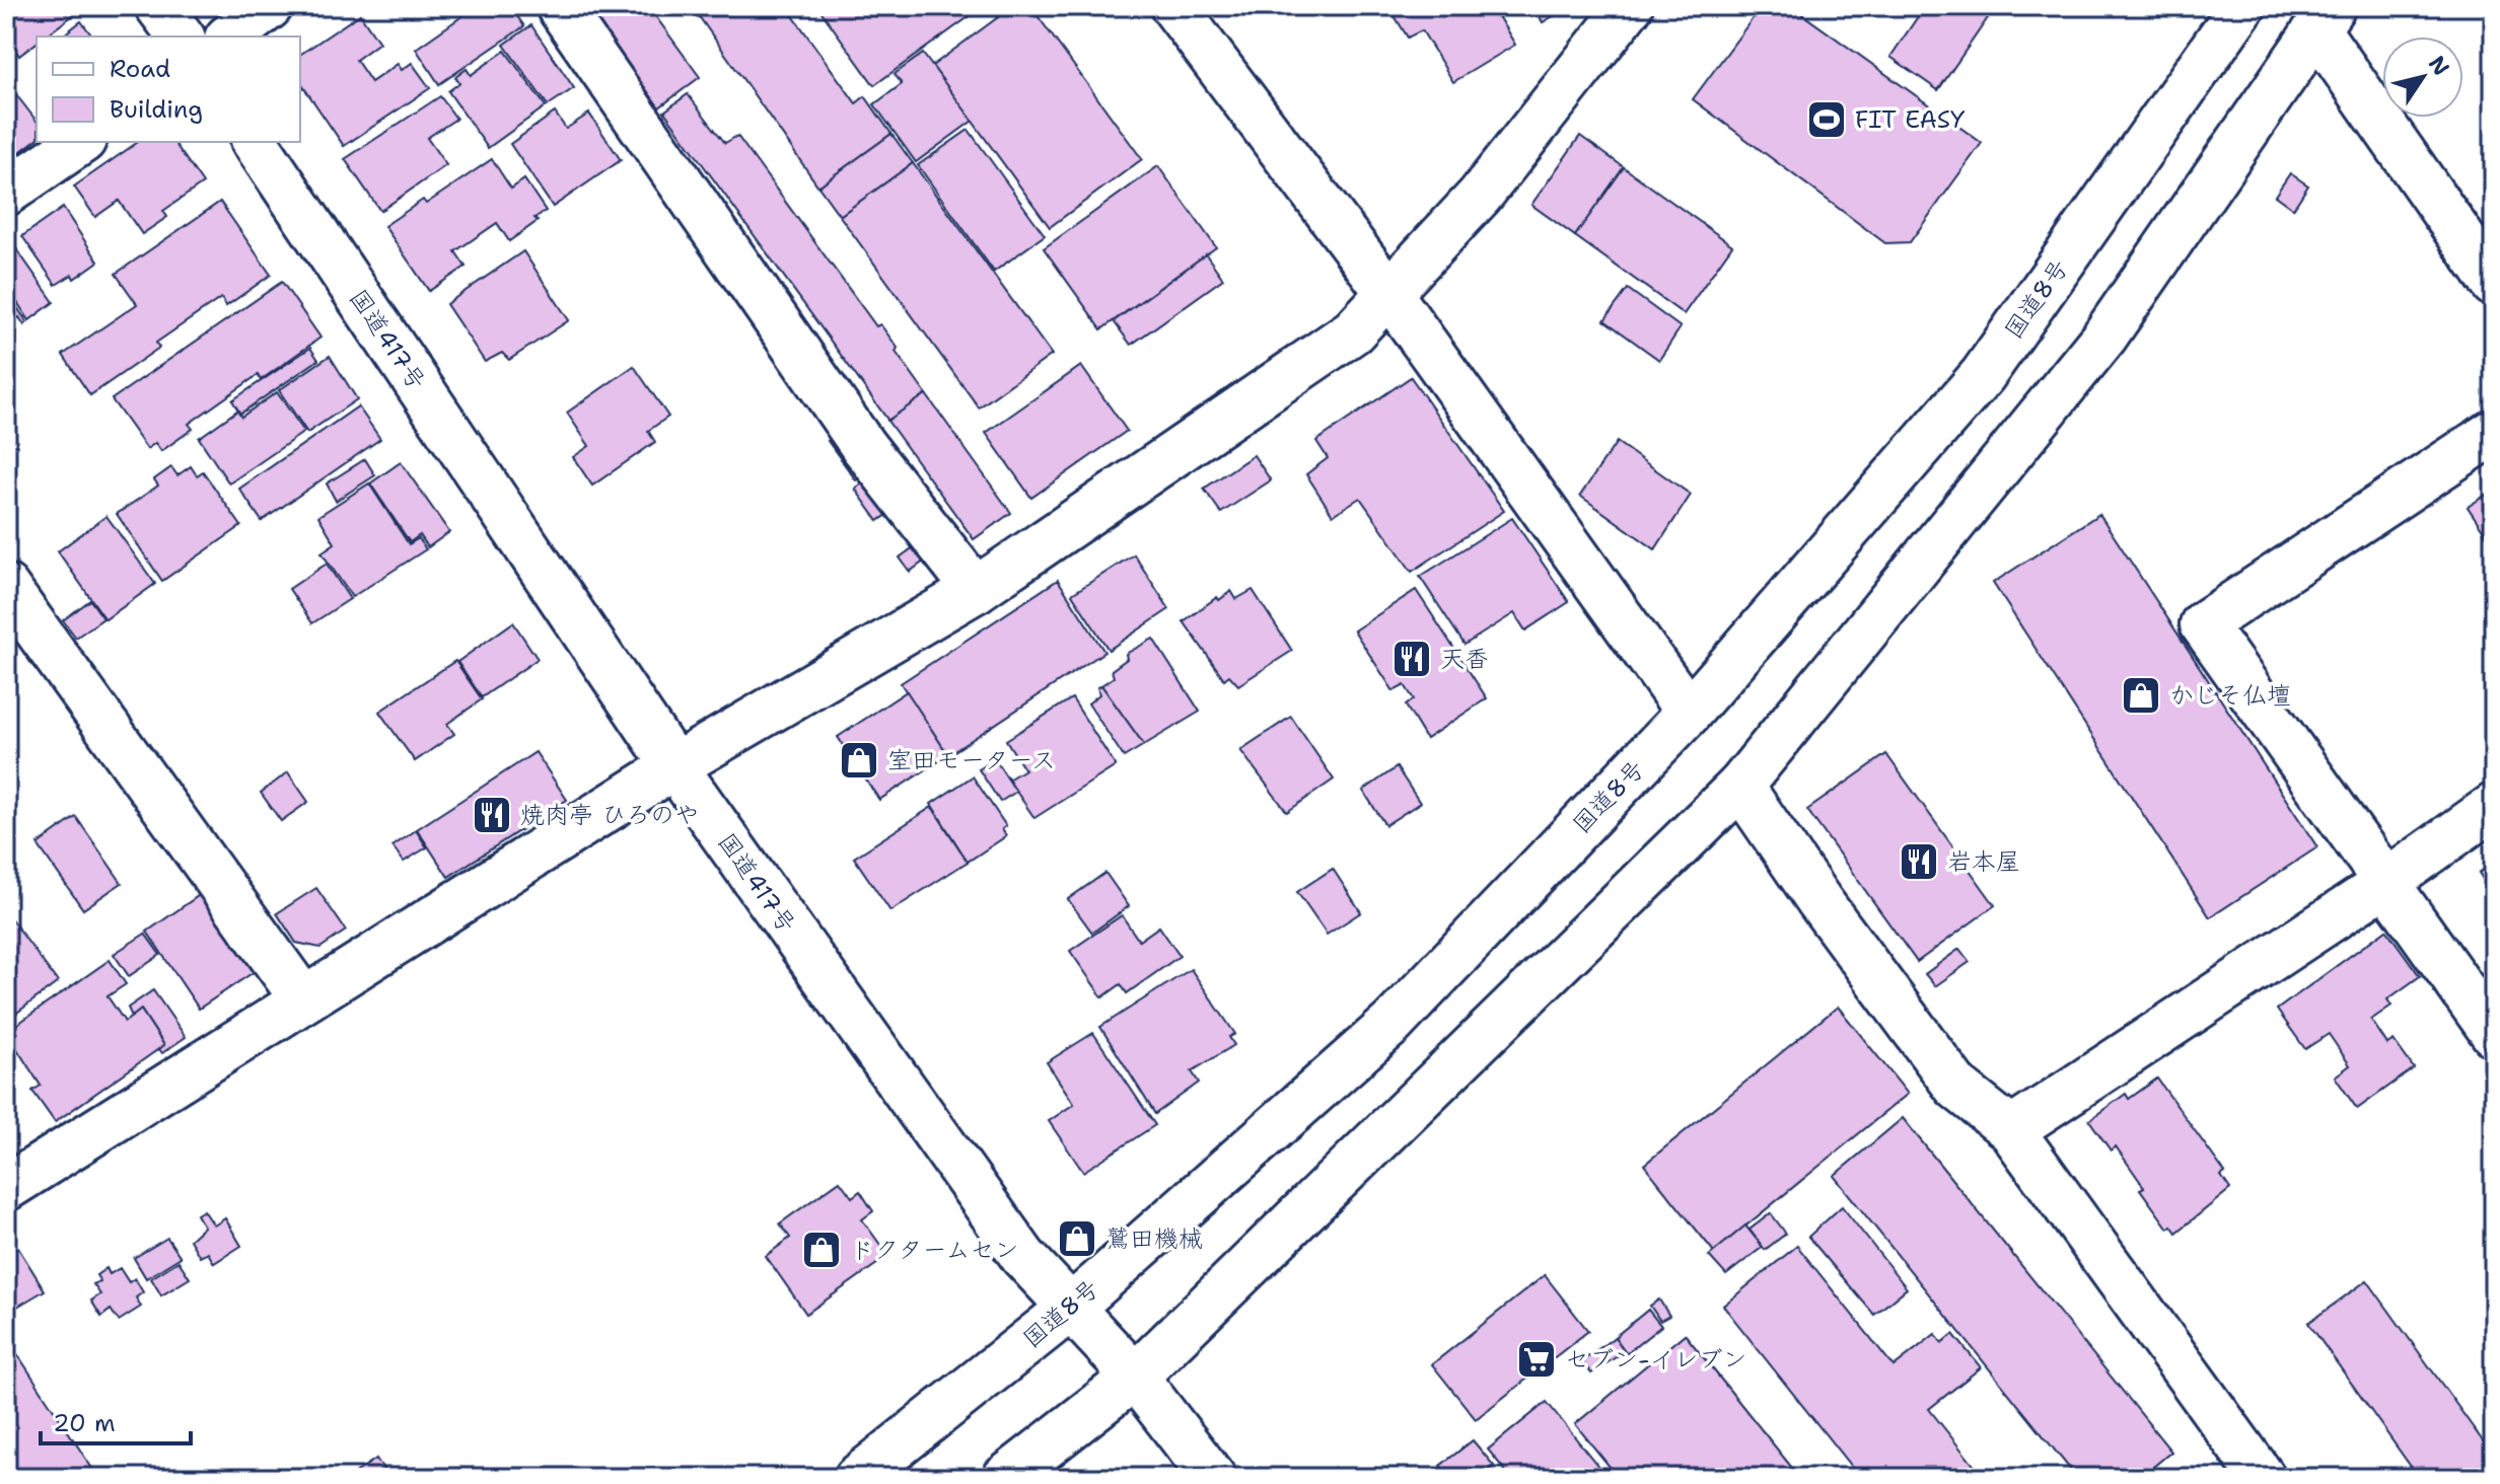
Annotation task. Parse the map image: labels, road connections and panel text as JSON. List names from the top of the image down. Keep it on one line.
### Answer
{"streets":{"main road":["国道8号","国道417号"]},"crossings":[["国道8号","国道417号"]],"places":{"sports":["FIT EASY"],"restaurant":["天香","焼肉亭 ひろのや","岩本屋"],"shop":["かじそ仏壇","室田モータース","鷲田機械","ドクタームセン"],"supermarket":["セブン-イレブン"]},"legend":["Road","Building"],"scale_bar":"20 m","north":"top right"}
